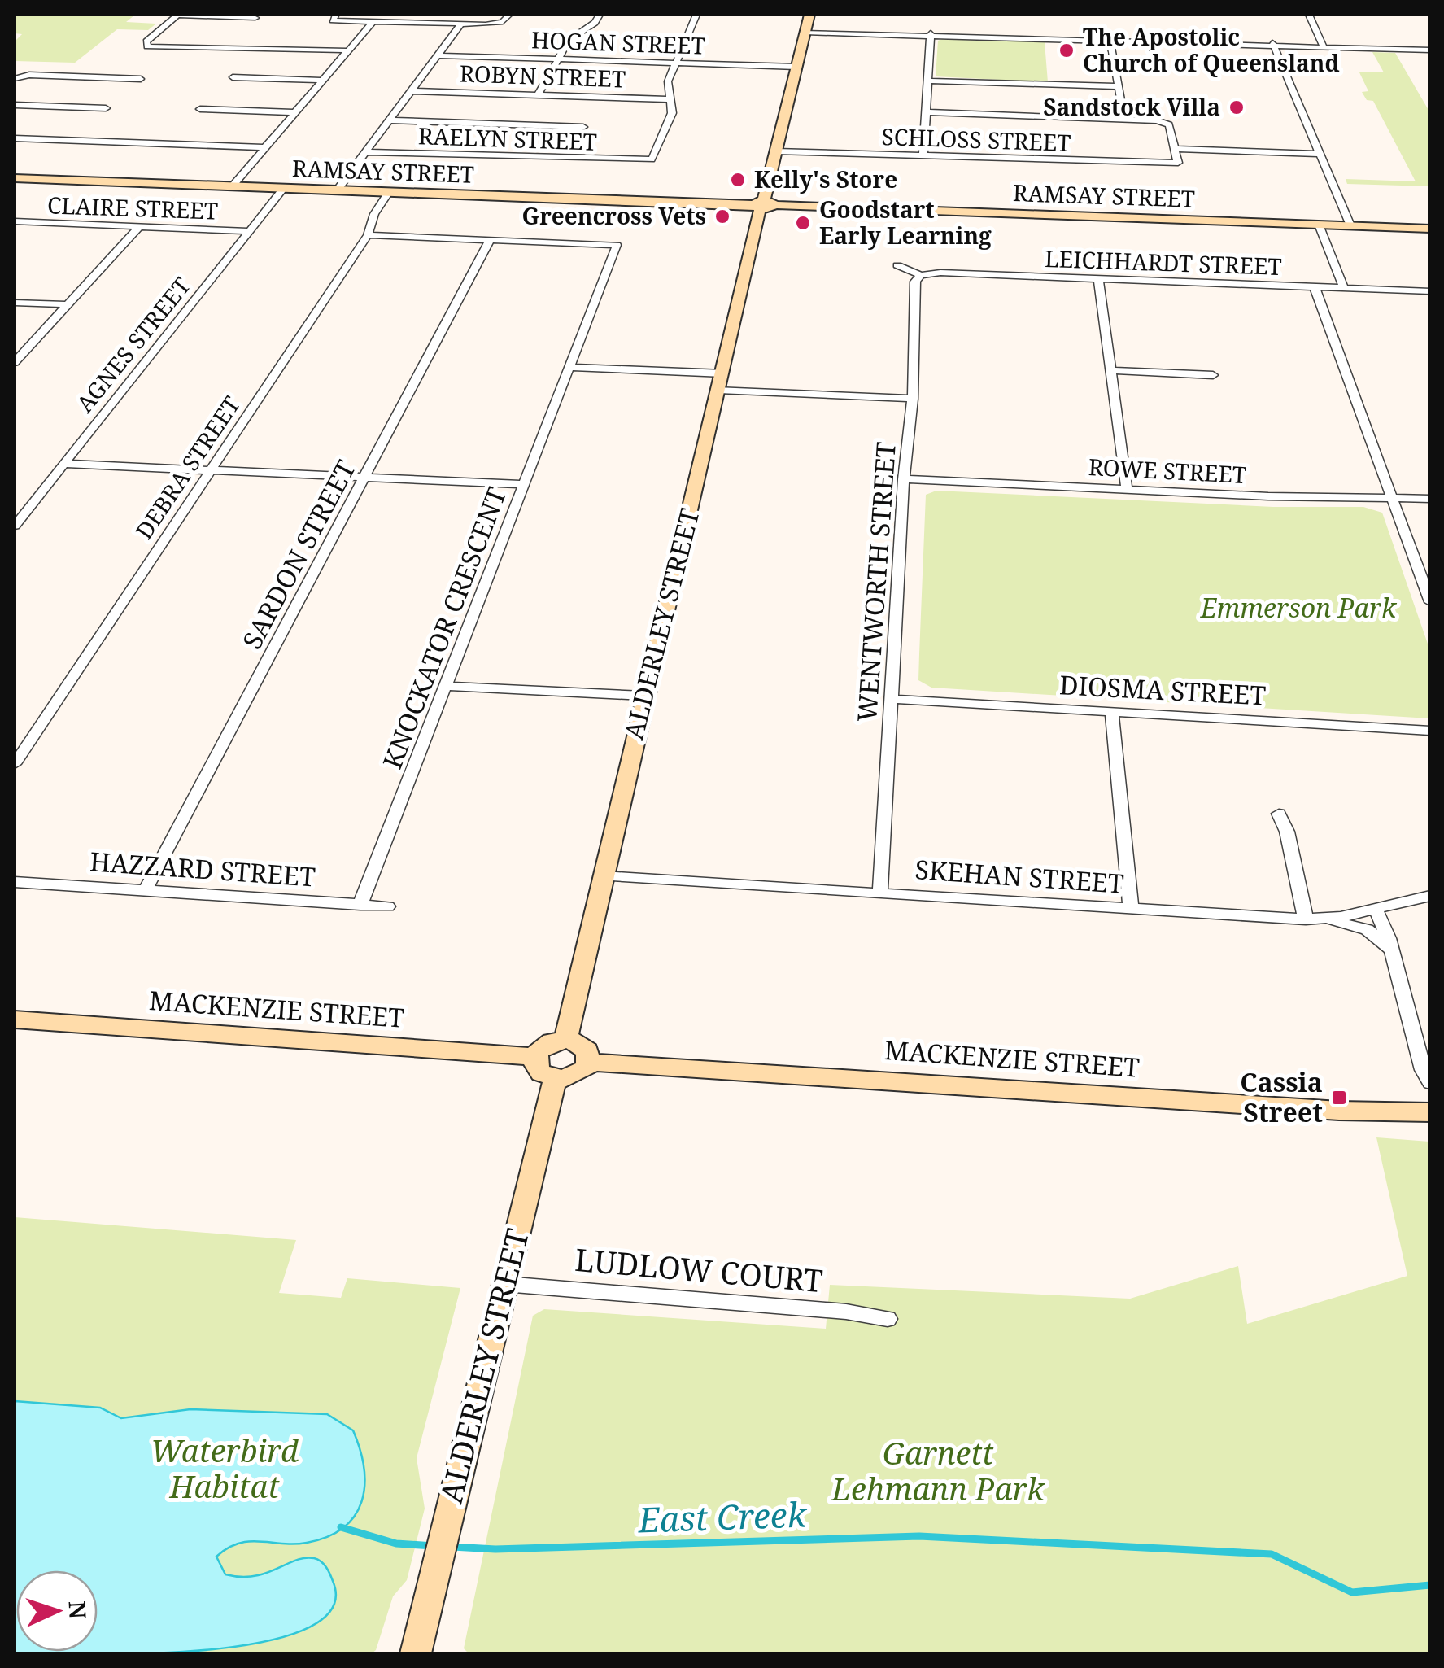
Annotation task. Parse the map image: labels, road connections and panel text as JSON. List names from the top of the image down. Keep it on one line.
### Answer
{"streets":{"street":["HOGAN STREET","ROBYN STREET","RAELYN STREET","SCHLOSS STREET","RAMSAY STREET","CLAIRE STREET","LEICHHARDT STREET","AGNES STREET","DEBRA STREET","ROWE STREET","SARDON STREET","WENTWORTH STREET","ALDERLEY STREET","KNOCKATOR CRESCENT","DIOSMA STREET","HAZZARD STREET","SKEHAN STREET","MACKENZIE STREET","LUDLOW COURT"]},"crossings":[["HOGAN STREET","ALDERLEY STREET"],["ROBYN STREET","RAELYN STREET"],["SCHLOSS STREET","ALDERLEY STREET"],["RAMSAY STREET","AGNES STREET"],["RAMSAY STREET","DEBRA STREET"],["RAMSAY STREET","ALDERLEY STREET"],["CLAIRE STREET","AGNES STREET"],["LEICHHARDT STREET","WENTWORTH STREET"],["DEBRA STREET","KNOCKATOR CRESCENT"],["ROWE STREET","WENTWORTH STREET"],["SARDON STREET","KNOCKATOR CRESCENT"],["SARDON STREET","HAZZARD STREET"],["WENTWORTH STREET","DIOSMA STREET"],["WENTWORTH STREET","SKEHAN STREET"],["ALDERLEY STREET","SKEHAN STREET"],["ALDERLEY STREET","MACKENZIE STREET"],["ALDERLEY STREET","LUDLOW COURT"],["KNOCKATOR CRESCENT","HAZZARD STREET"]],"water":["East Creek"],"parks":["Emmerson Park","Waterbird Habitat","Garnett Lehmann Park"],"places":{"other":["The Apostolic Church of Queensland","Sandstock Villa","Kelly's Store","Greencross Vets","Goodstart Early Learning"],"transit":["Cassia Street"]},"north":"right"}
